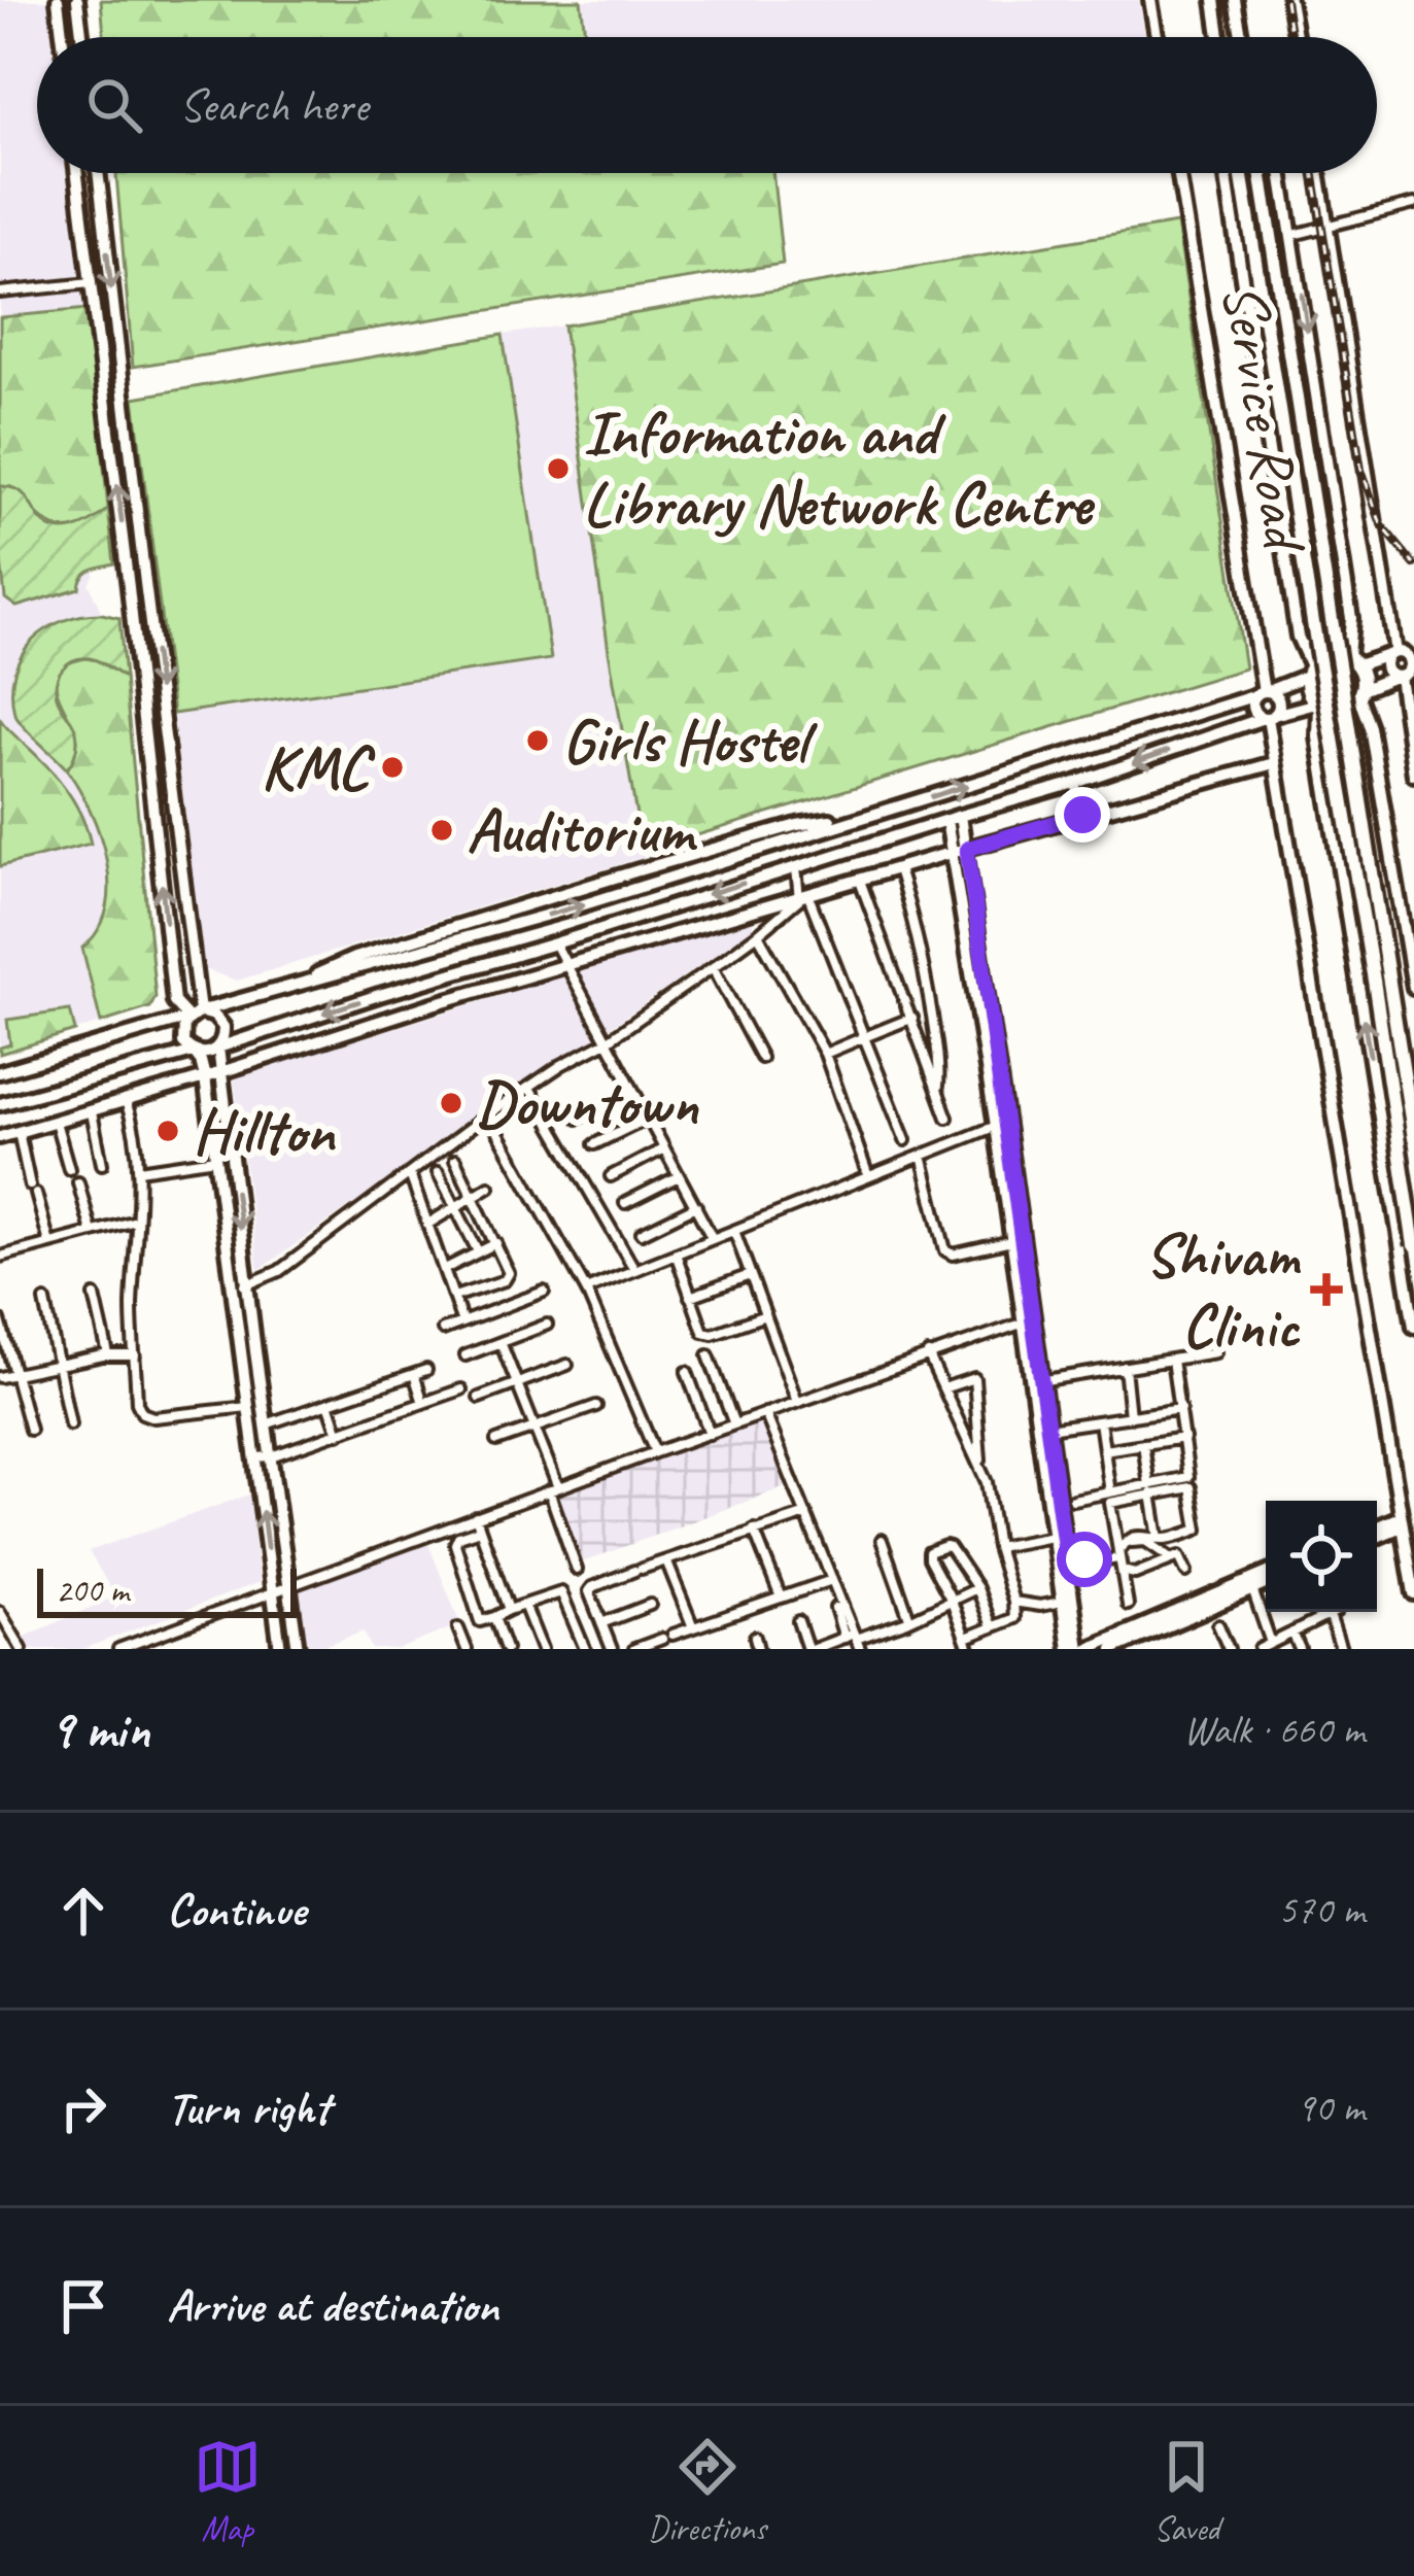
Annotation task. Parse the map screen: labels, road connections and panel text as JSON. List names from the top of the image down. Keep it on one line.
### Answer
{"streets":{"street":["Service Road"]},"places":{"other":["Information and Library Network Centre","Girls Hostel","KMC","Auditorium","Downtown","Hillton"],"health":["Shivam Clinic"]},"scale_bar":"200 m","page":{"search":"Search here","scale":"200 m","heading":["9 min","Walk · 660 m"],"list":[["Continue","570 m"],["Turn right","90 m"],"Arrive at destination"],"nav":["Map","Directions","Saved"]}}
